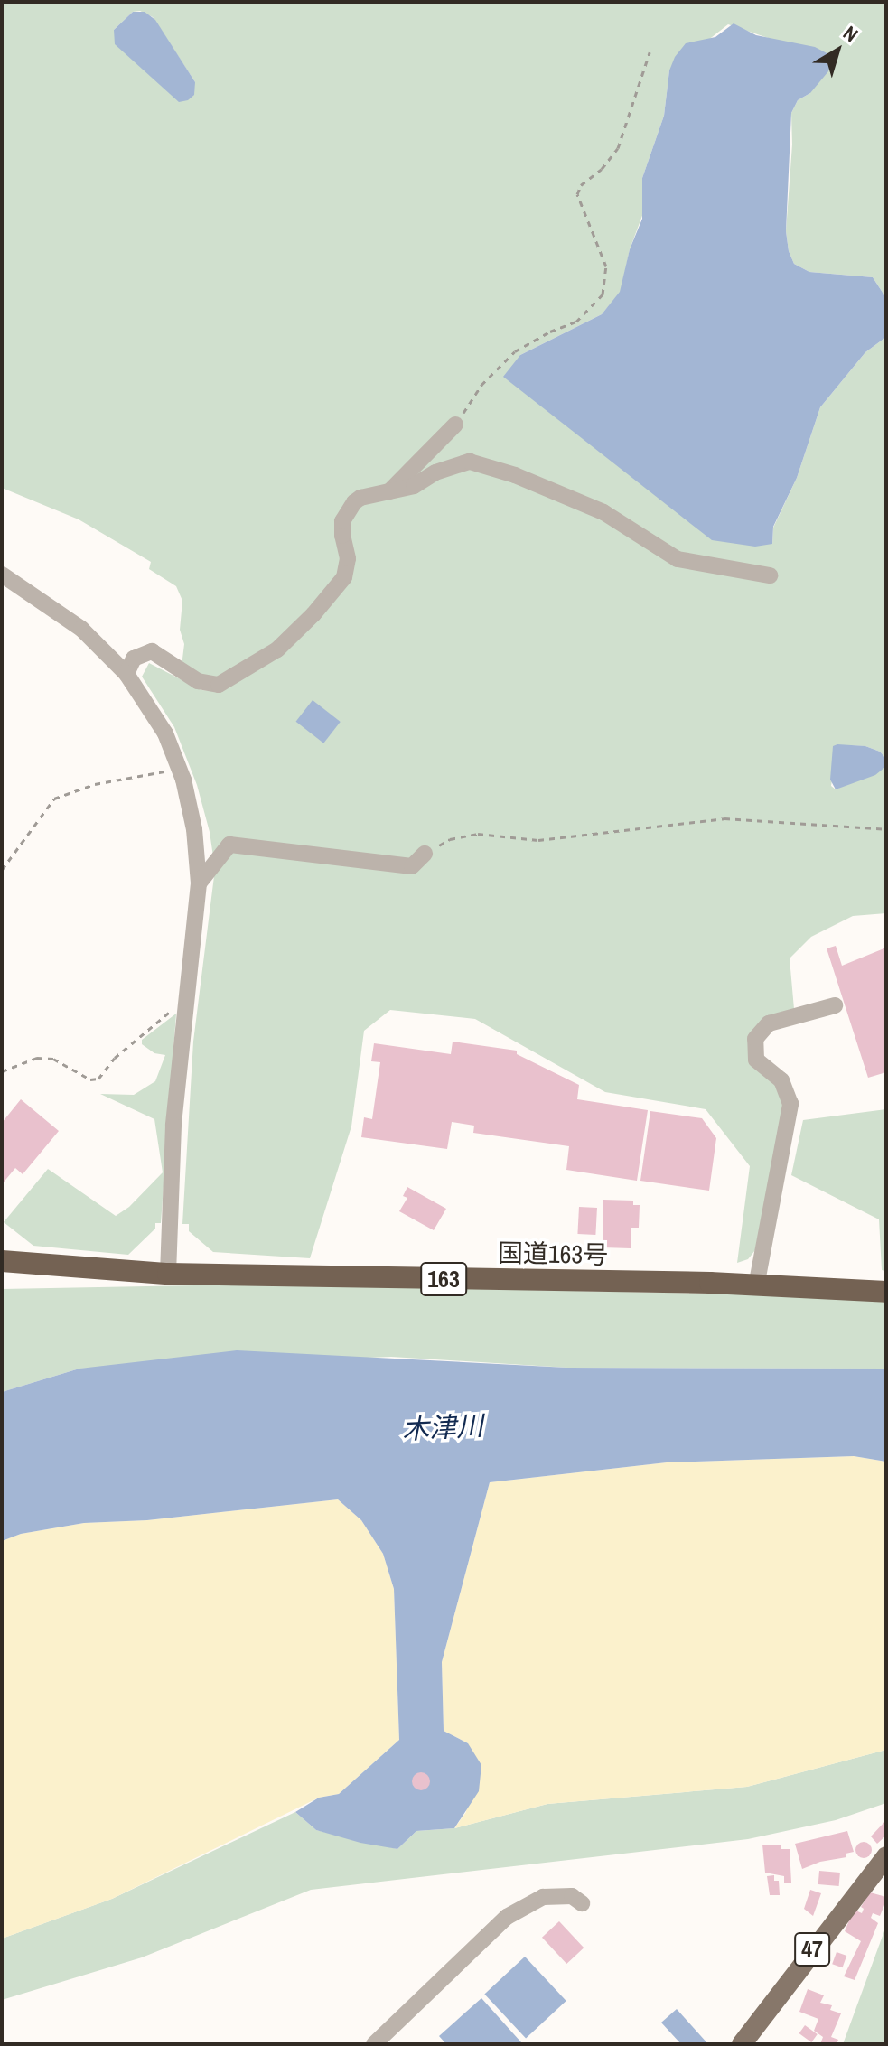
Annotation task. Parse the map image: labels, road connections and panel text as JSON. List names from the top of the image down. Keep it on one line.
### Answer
{"streets":{"highway":["国道163号","163"],"main road":["47"]},"water":["木津川"],"north":"top right"}
